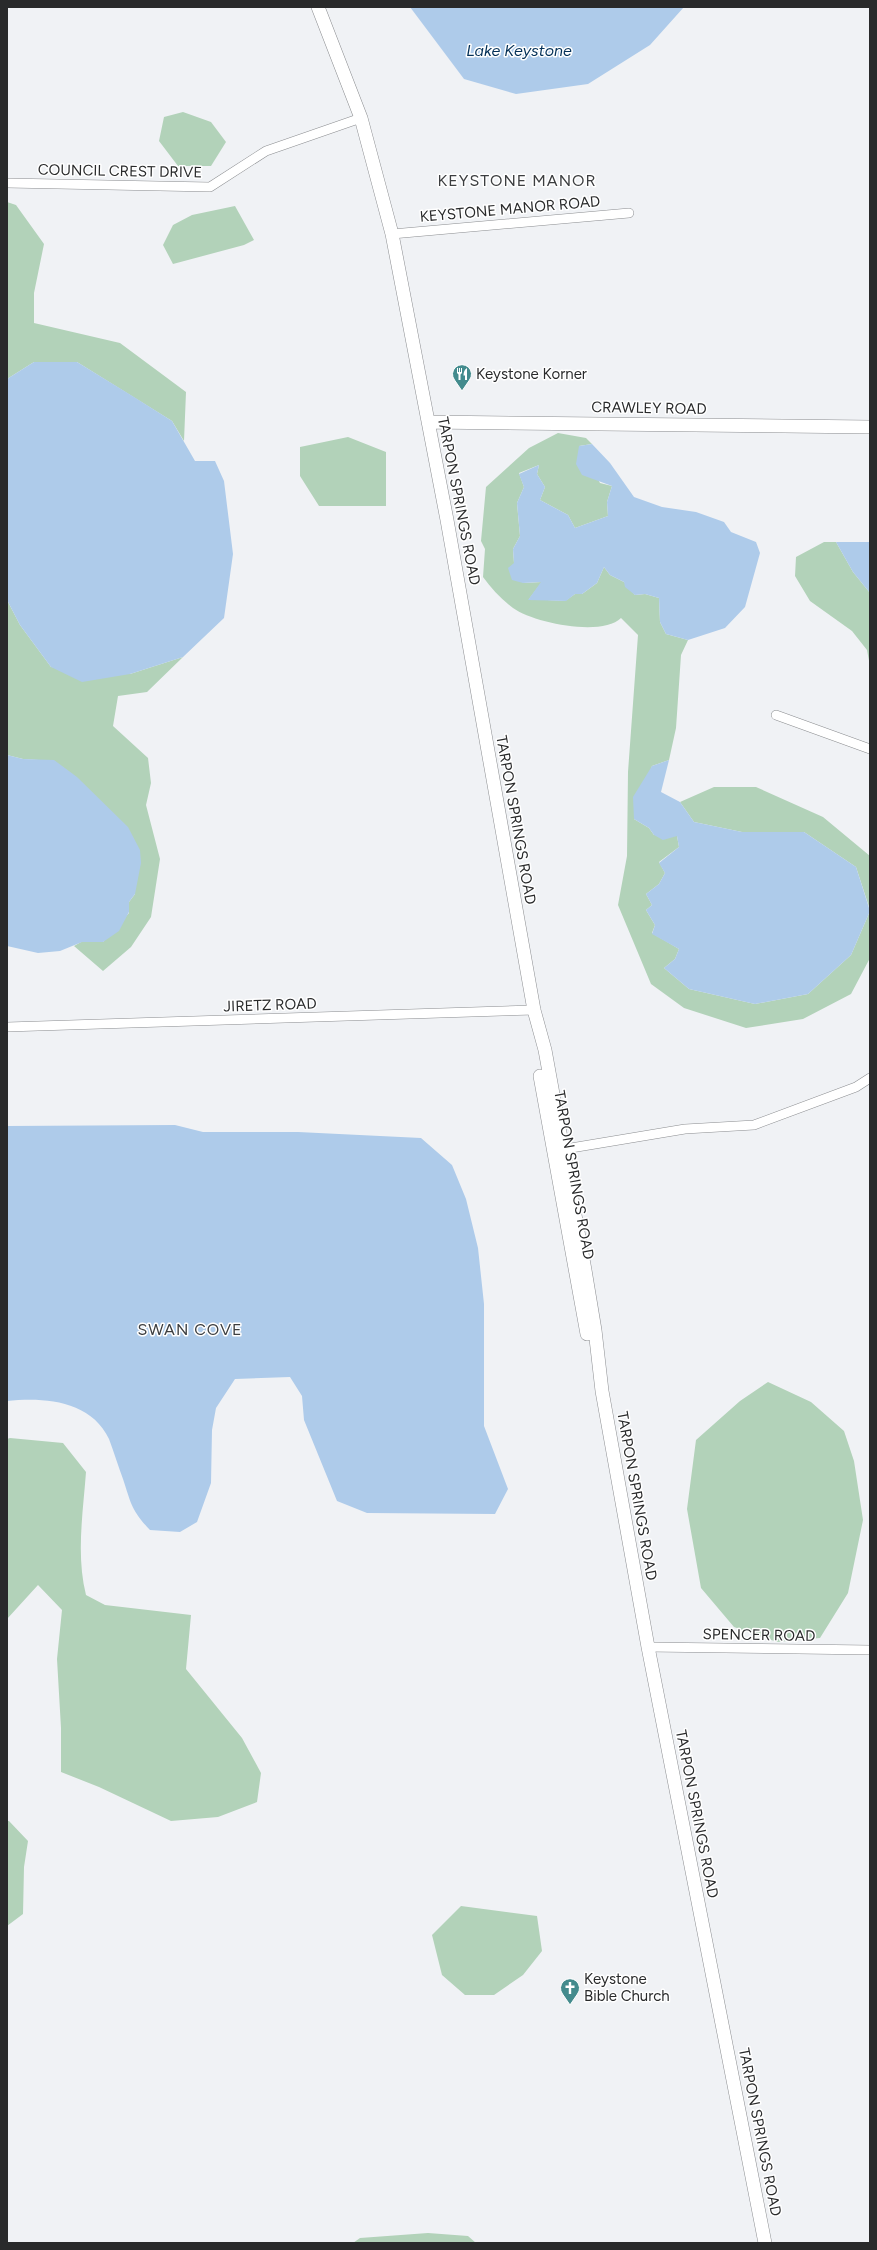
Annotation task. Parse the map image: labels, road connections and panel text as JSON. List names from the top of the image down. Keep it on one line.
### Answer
{"streets":{"main road":["CRAWLEY ROAD","TARPON SPRINGS ROAD"],"street":["COUNCIL CREST DRIVE","KEYSTONE MANOR ROAD","JIRETZ ROAD","SPENCER ROAD"]},"crossings":[["COUNCIL CREST DRIVE","TARPON SPRINGS ROAD"],["KEYSTONE MANOR ROAD","TARPON SPRINGS ROAD"],["CRAWLEY ROAD","TARPON SPRINGS ROAD"],["TARPON SPRINGS ROAD","JIRETZ ROAD"],["TARPON SPRINGS ROAD","SPENCER ROAD"]],"districts":["KEYSTONE MANOR","SWAN COVE"],"water":["Lake Keystone"],"places":{"restaurant":["Keystone Korner"],"church":["Keystone Bible Church"]}}
